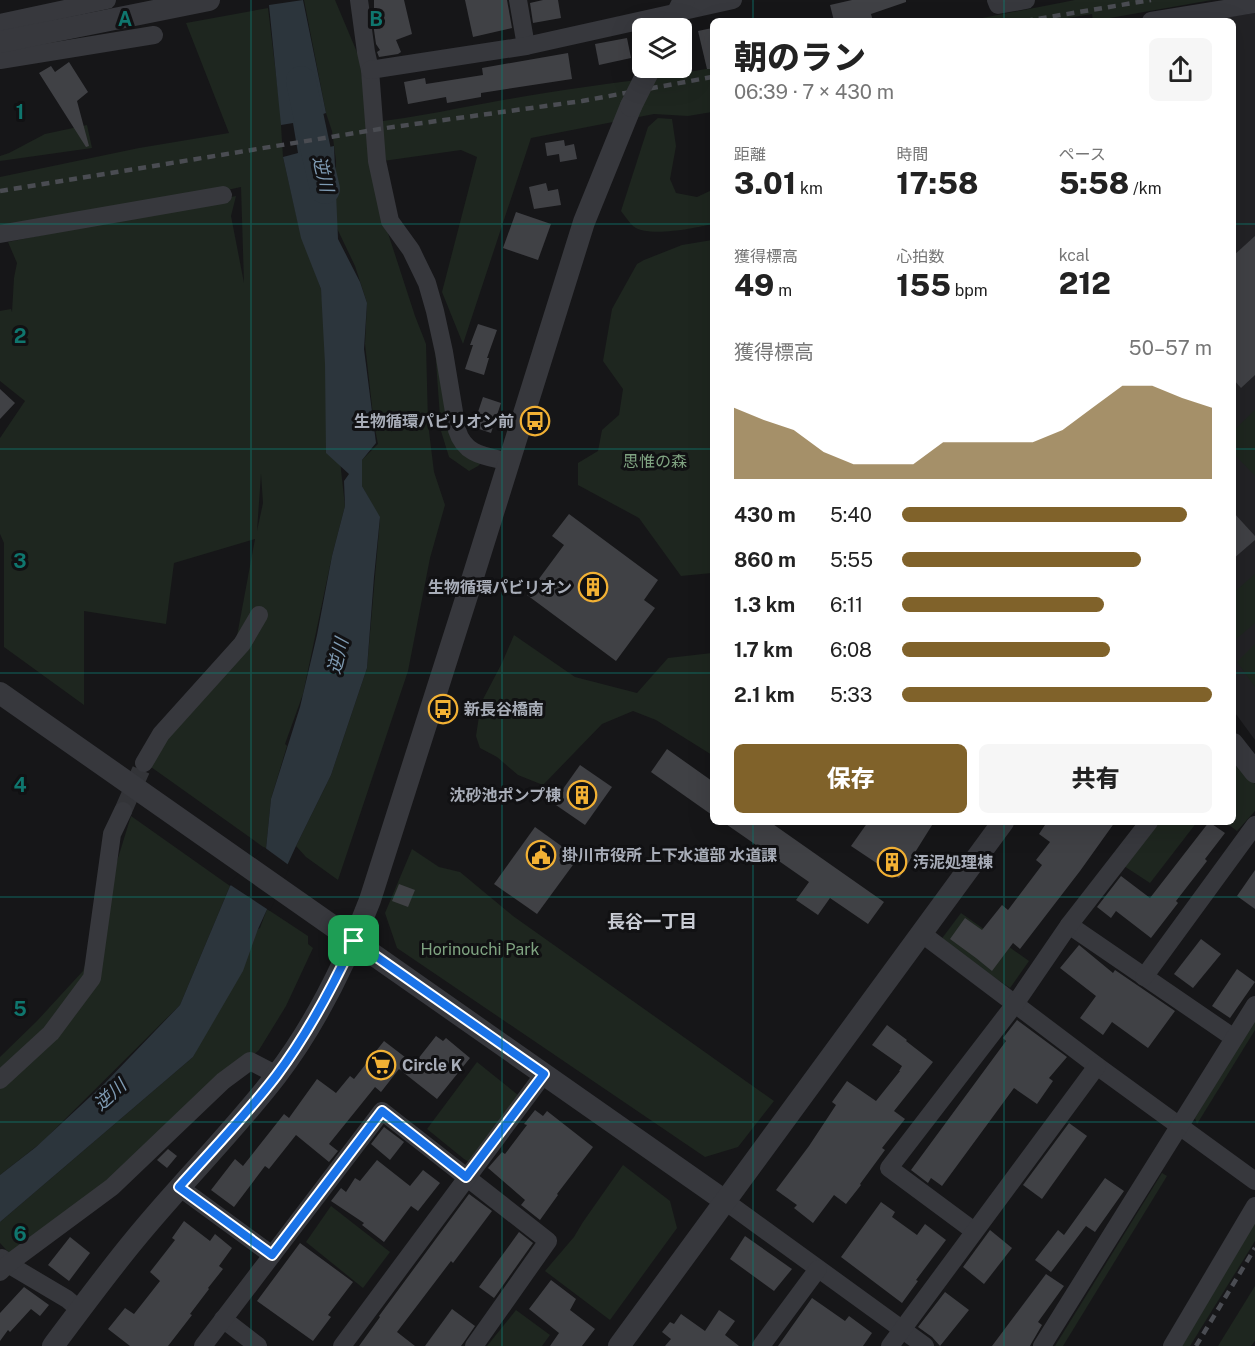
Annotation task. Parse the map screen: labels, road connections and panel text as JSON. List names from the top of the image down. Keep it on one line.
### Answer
{"districts":["長谷一丁目"],"water":["逆川"],"parks":["思惟の森","Horinouchi Park"],"places":{"bus stop":["生物循環パビリオン前","新長谷橋南"],"building":["生物循環パビリオン","沈砂池ポンプ棟","汚泥処理棟"],"public building":["掛川市役所 上下水道部 水道課"],"supermarket":["Circle K"]},"page":{"heading":["朝のラン","06:39 · 7 × 430 m"],"stats":[["距離","3.01 km"],["時間","17:58"],["ペース","5:58 /km"],["獲得標高","49 m"],["心拍数","155 bpm"],["kcal","212"]],"chart":["獲得標高","50–57 m"],"list":[{"name":"430 m","note":"5:40"},{"name":"860 m","note":"5:55"},{"name":"1.3 km","note":"6:11"},{"name":"1.7 km","note":"6:08"},{"name":"2.1 km","note":"5:33"}],"buttons":["保存","共有"]},"grid":{"columns":["A","B"],"rows":["1","2","3","4","5","6"]}}
